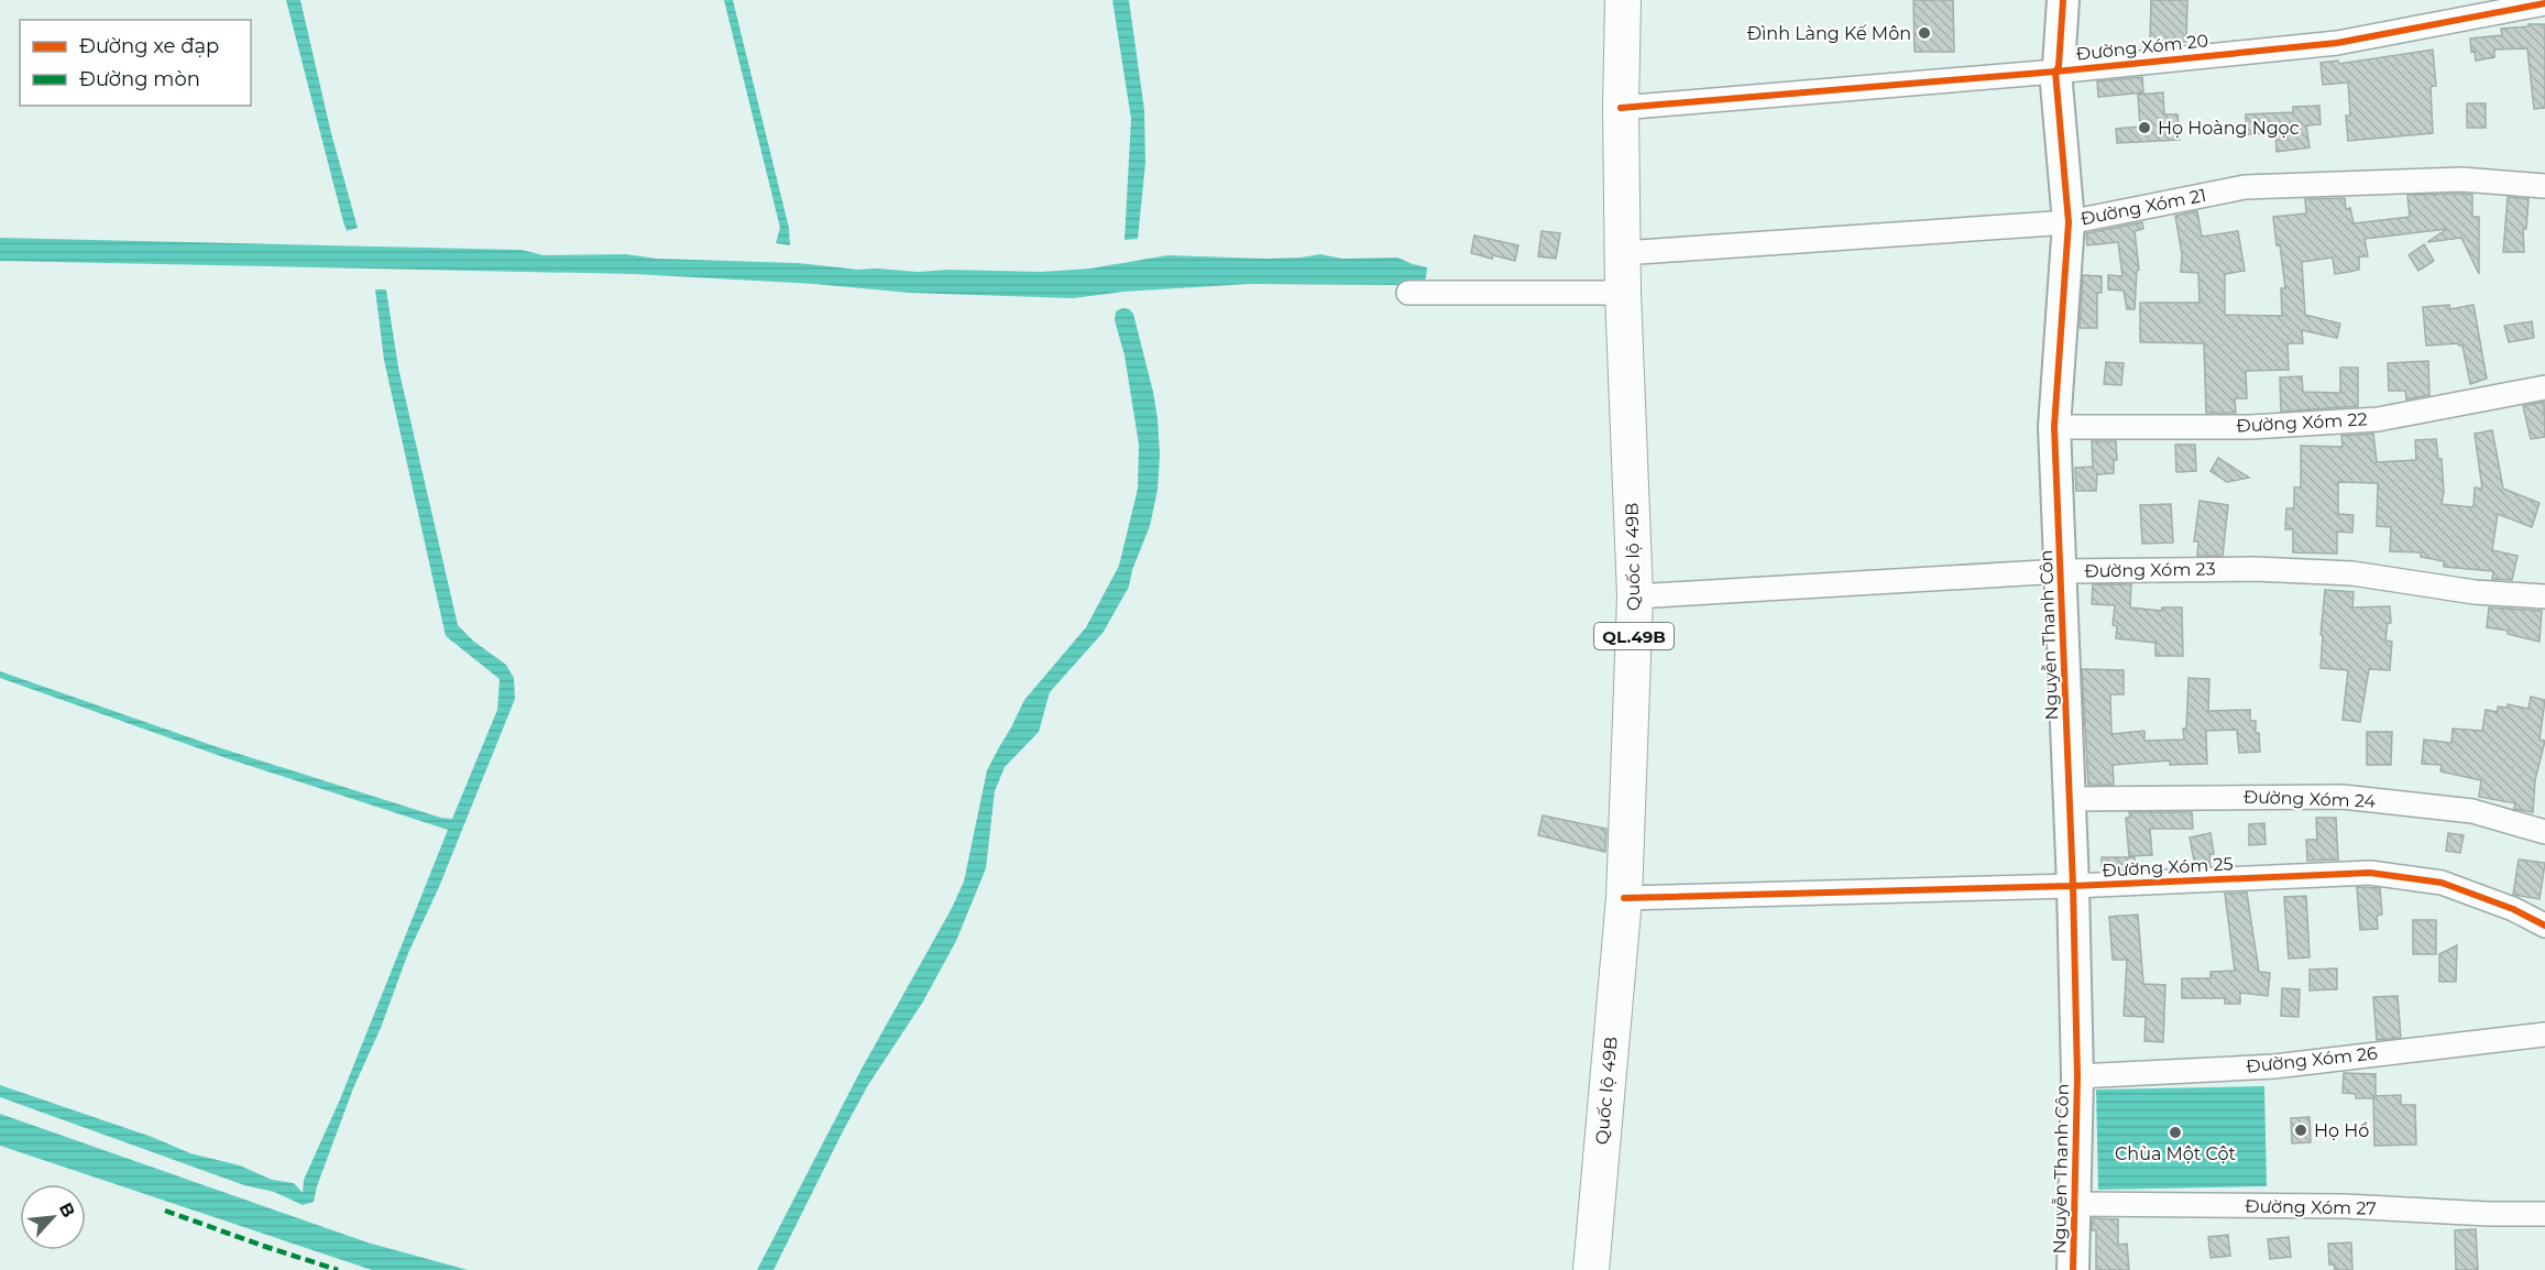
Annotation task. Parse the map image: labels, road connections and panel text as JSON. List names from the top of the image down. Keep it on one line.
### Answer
{"streets":{"main road":["Quốc lộ 49B","QL.49B"],"street":["Đường Xóm 20","Đường Xóm 21","Đường Xóm 22","Đường Xóm 23","Nguyễn Thanh Côn","Đường Xóm 24","Đường Xóm 25","Đường Xóm 26","Đường Xóm 27"]},"crossings":[["Đường Xóm 20","Quốc lộ 49B"],["Đường Xóm 20","Nguyễn Thanh Côn"],["Đường Xóm 21","Quốc lộ 49B"],["Đường Xóm 21","Nguyễn Thanh Côn"],["Đường Xóm 22","Nguyễn Thanh Côn"],["Quốc lộ 49B","Đường Xóm 23"],["Quốc lộ 49B","Đường Xóm 25"],["Đường Xóm 23","Nguyễn Thanh Côn"],["Nguyễn Thanh Côn","Đường Xóm 24"],["Nguyễn Thanh Côn","Đường Xóm 25"],["Nguyễn Thanh Côn","Đường Xóm 26"],["Nguyễn Thanh Côn","Đường Xóm 27"]],"places":["Đình Làng Kế Môn","Họ Hoàng Ngọc","Họ Hồ","Chùa Một Cột"],"legend":["Đường xe đạp","Đường mòn"],"north":"top right"}
